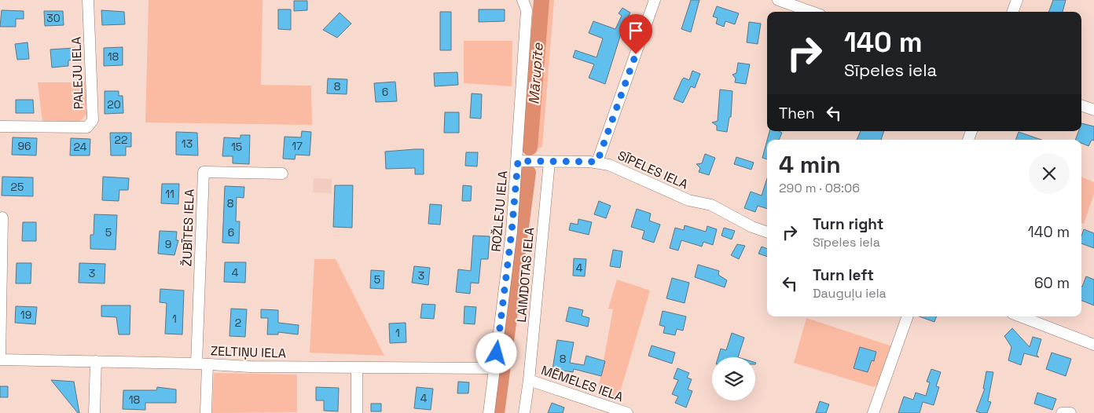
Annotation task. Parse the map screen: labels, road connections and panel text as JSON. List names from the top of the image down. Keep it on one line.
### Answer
{"streets":{"street":["PALEJU IELA","SĪPELES IELA","ROŽLEJU IELA","ŽUBĪTES IELA","LAIMDOTAS IELA","ZELTIŅU IELA","MĒMELES IELA"]},"crossings":[["SĪPELES IELA","ROŽLEJU IELA"],["SĪPELES IELA","LAIMDOTAS IELA"],["ROŽLEJU IELA","ZELTIŅU IELA"],["ŽUBĪTES IELA","ZELTIŅU IELA"],["LAIMDOTAS IELA","MĒMELES IELA"]],"water":["Mārupīte"],"house_numbers":["30","18","8","6","20","22","13","96","17","24","15","25","11","8","5","6","9","4","4","3","3","5","19","1","2","1","8","4","18"],"page":{"turn":["140 m","Sīpeles iela"],"then":"Then","heading":["4 min","290 m · 08:06"],"list":[{"name":"Turn right","note":"Sīpeles iela","value":"140 m"},{"name":"Turn left","note":"Dauguļu iela","value":"60 m"}]}}
